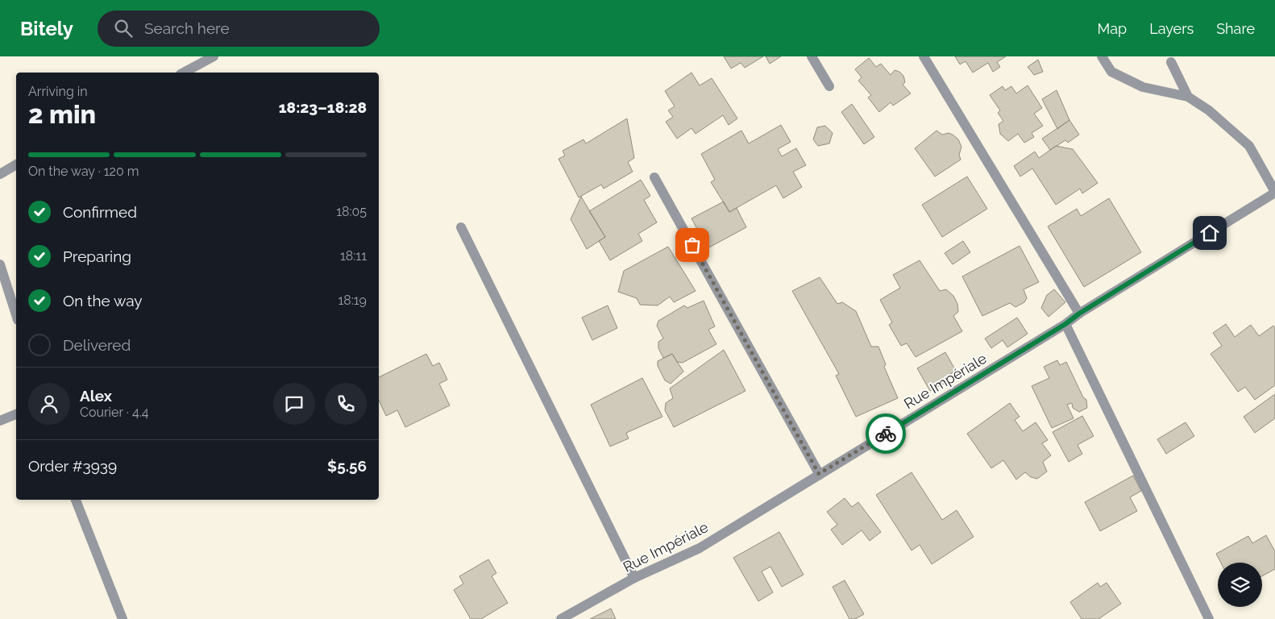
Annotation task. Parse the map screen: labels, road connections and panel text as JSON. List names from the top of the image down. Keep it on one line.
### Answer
{"streets":{"street":["Rue Impériale"]},"page":{"header":"Bitely","search":"Search here","nav":["Map","Layers","Share"],"heading":["2 min","Arriving in","18:23–18:28"],"panel":["Alex","Courier · 4.4","Order #3939","$5.56"],"bar":"On the way · 120 m","list":[["Confirmed","18:05"],["Preparing","18:11"],["On the way","18:19"],"Delivered"]}}
